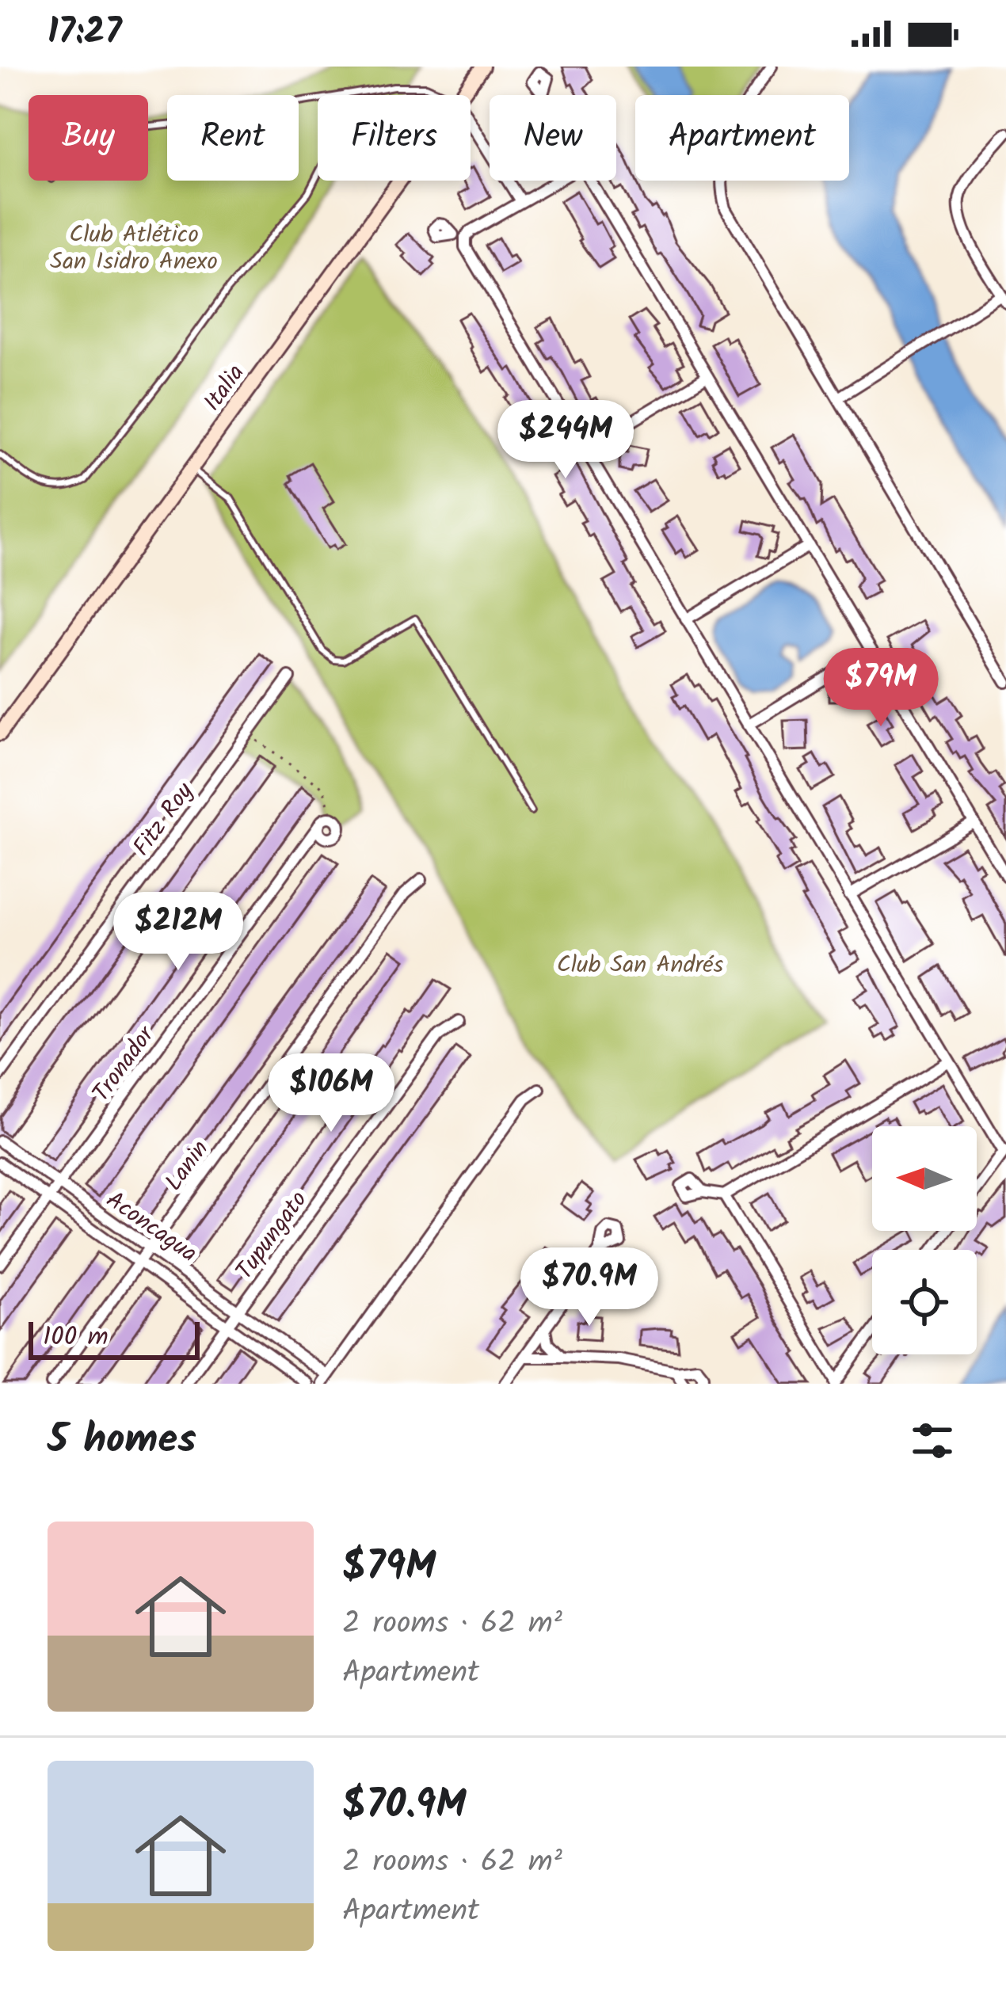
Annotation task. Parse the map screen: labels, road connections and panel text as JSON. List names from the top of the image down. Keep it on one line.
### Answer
{"streets":{"street":["Italia","Fitz Roy","Tronador","Lanin","Aconcagua","Tupungato"]},"crossings":[["Tronador","Aconcagua"],["Lanin","Aconcagua"],["Aconcagua","Tupungato"]],"parks":["Club Atlético San Isidro Anexo","Club San Andrés"],"scale_bar":"100 m","north":"left","page":{"status":"17:27","chip":["Buy","Rent","Filters","New","Apartment"],"price":["$244M","$79M","$212M","$106M","$70.9M"],"scale":"100 m","heading":"5 homes","list":[{"name":"$79M","note":"2 rooms · 62 m² · Apartment"},{"name":"$70.9M","note":"2 rooms · 62 m² · Apartment"}]}}
